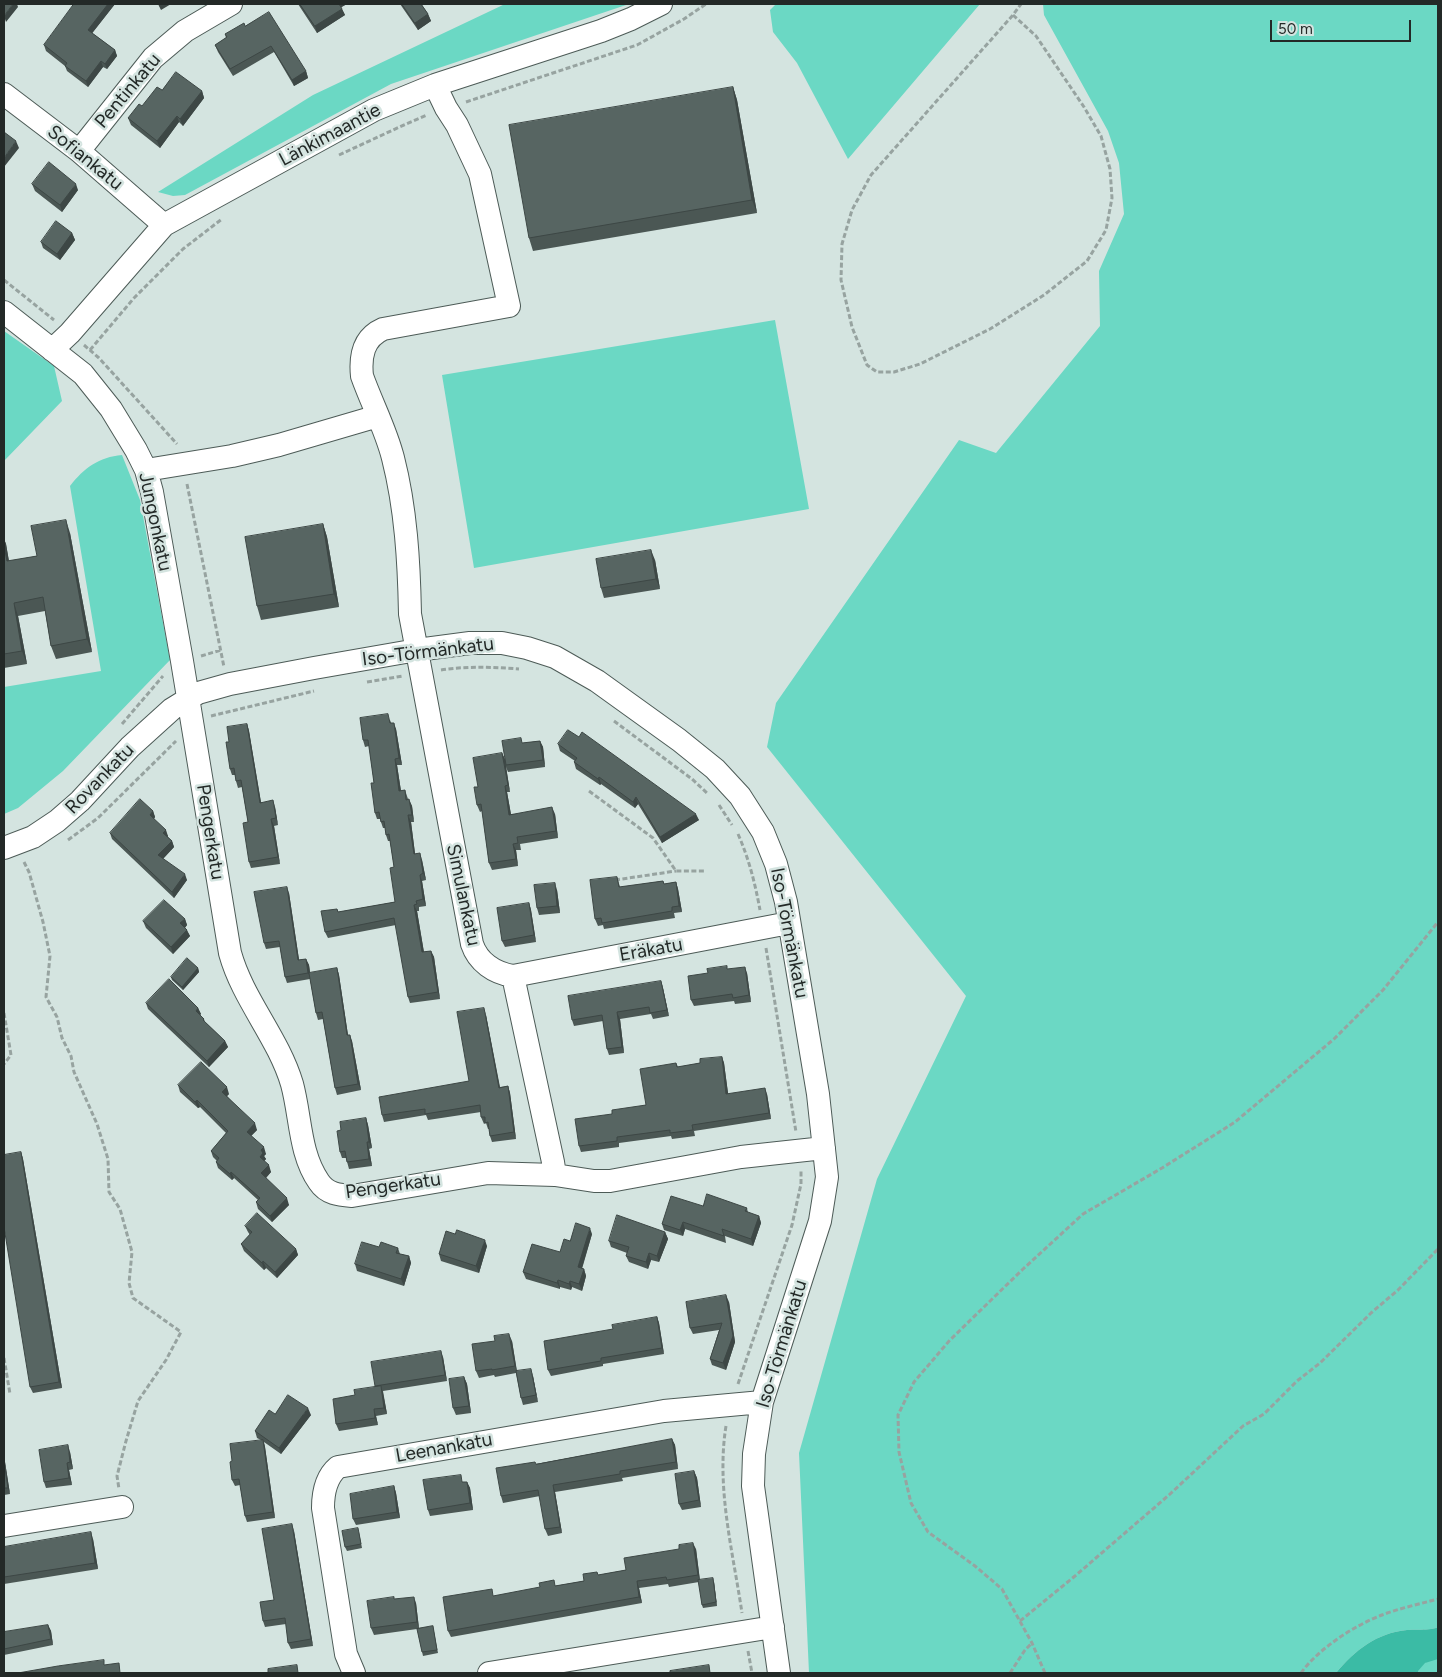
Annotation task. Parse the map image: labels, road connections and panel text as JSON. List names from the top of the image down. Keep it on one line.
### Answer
{"streets":{"street":["Pentinkatu","Länkimaantie","Sofiankatu","Jungonkatu","Iso-Törmänkatu","Rovankatu","Pengerkatu","Simulankatu","Eräkatu","Leenankatu"]},"crossings":[["Pentinkatu","Sofiankatu"],["Länkimaantie","Sofiankatu"],["Länkimaantie","Jungonkatu"],["Jungonkatu","Iso-Törmänkatu"],["Jungonkatu","Rovankatu"],["Jungonkatu","Pengerkatu"],["Iso-Törmänkatu","Rovankatu"],["Iso-Törmänkatu","Pengerkatu"],["Iso-Törmänkatu","Simulankatu"],["Iso-Törmänkatu","Eräkatu"],["Iso-Törmänkatu","Leenankatu"],["Rovankatu","Pengerkatu"],["Simulankatu","Eräkatu"]],"scale_bar":"50 m"}
